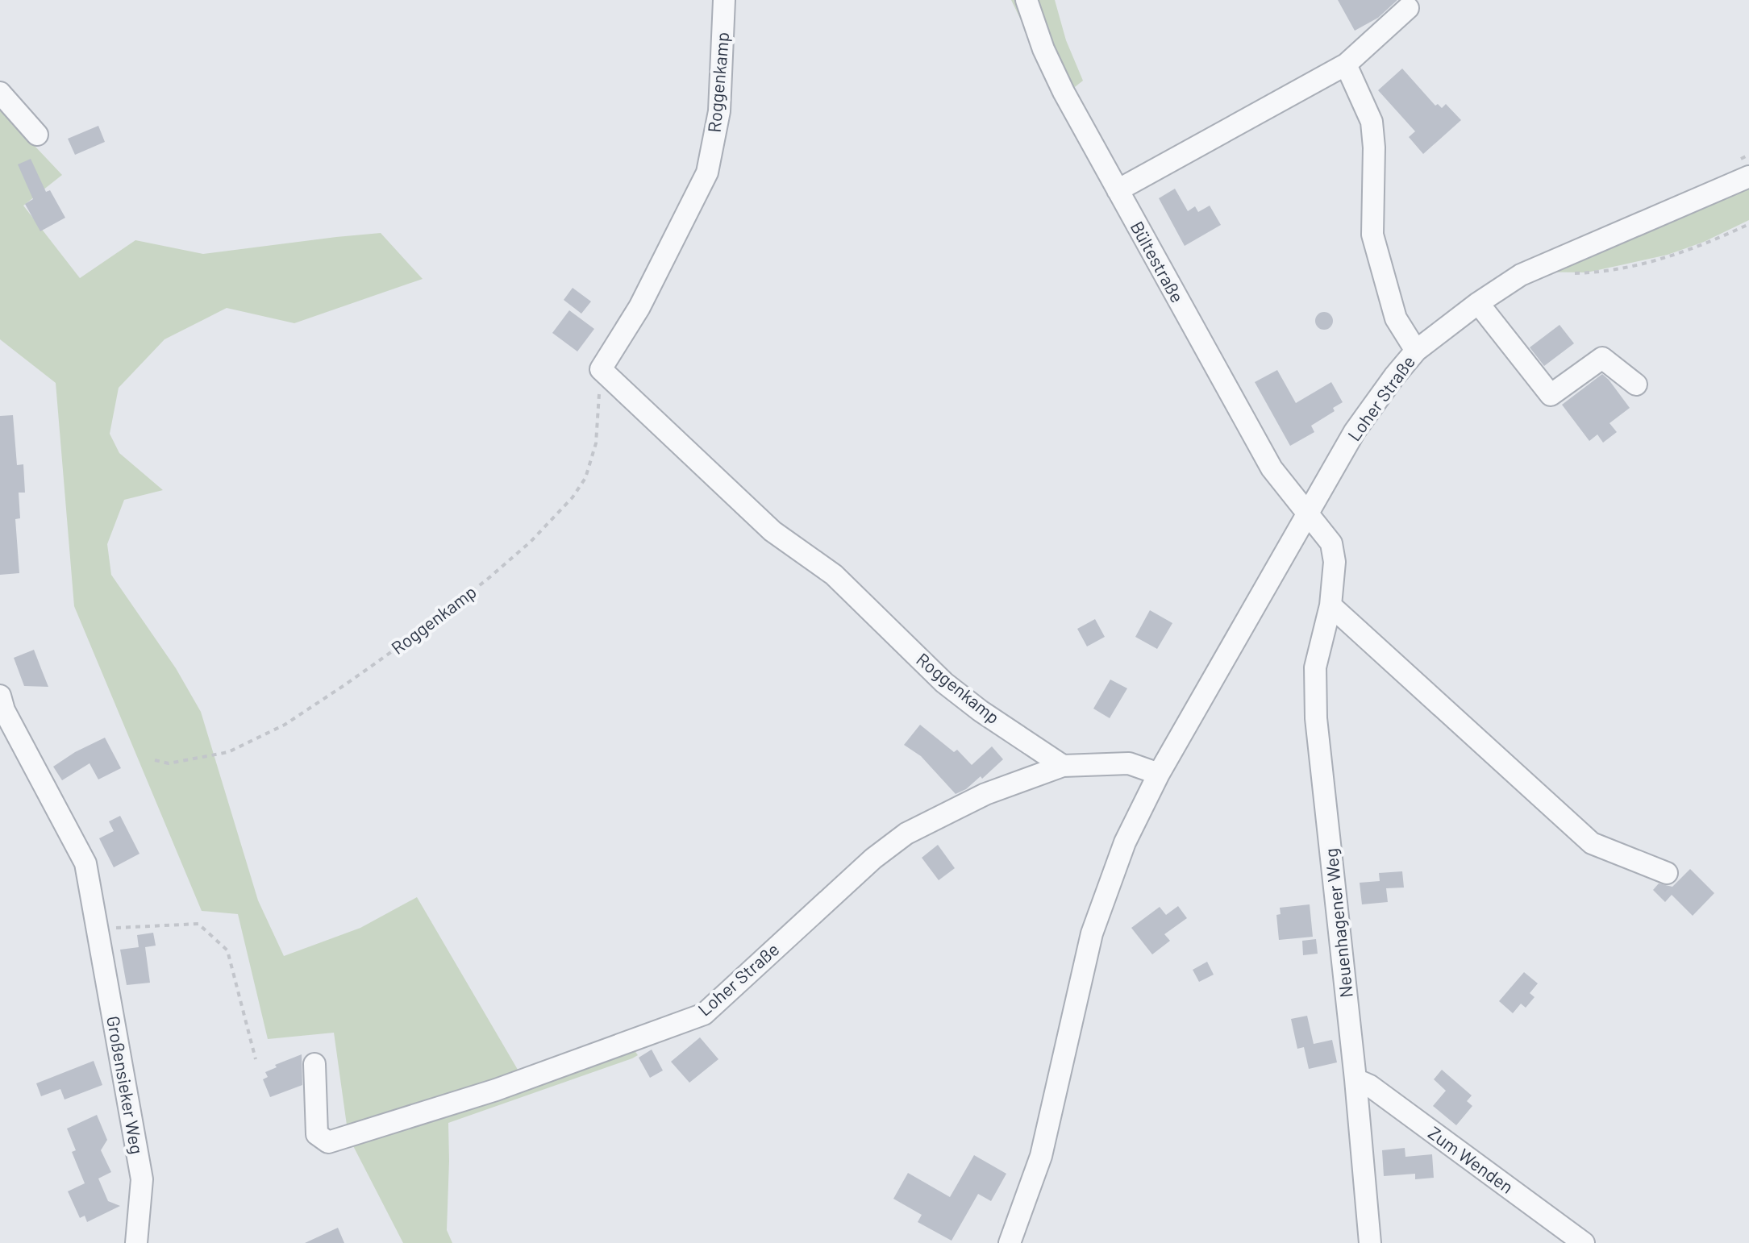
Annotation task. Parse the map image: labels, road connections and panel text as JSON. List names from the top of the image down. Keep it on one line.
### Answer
{"streets":{"street":["Roggenkamp","Bültestraße","Loher Straße","Neuenhagener Weg","Großensieker Weg","Zum Wenden"]},"crossings":[["Roggenkamp","Loher Straße"],["Bültestraße","Loher Straße"],["Bültestraße","Neuenhagener Weg"],["Loher Straße","Neuenhagener Weg"],["Neuenhagener Weg","Zum Wenden"]]}
